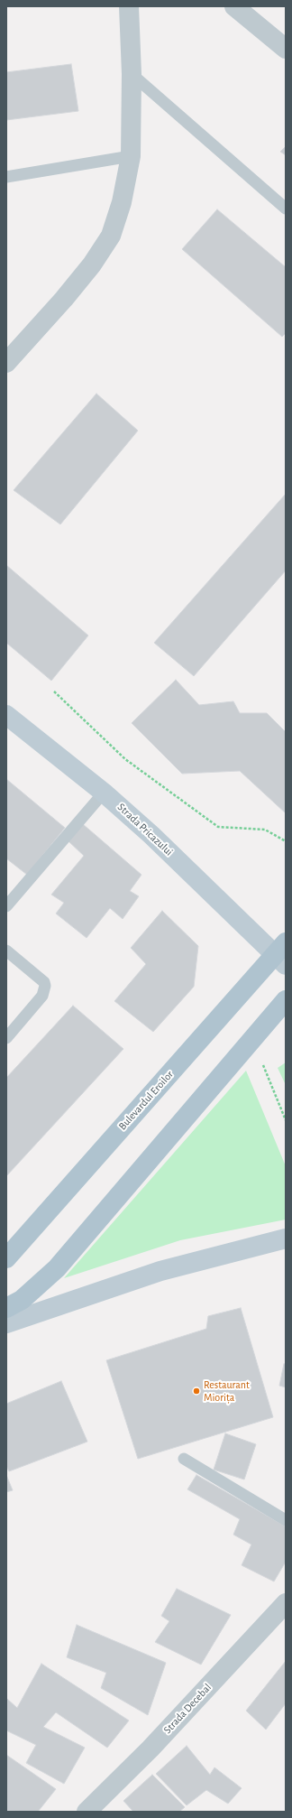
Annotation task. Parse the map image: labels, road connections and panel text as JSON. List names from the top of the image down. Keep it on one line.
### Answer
{"streets":{"main road":["Strada Pricazului","Bulevardul Eroilor"],"street":["Strada Decebal"]},"crossings":[["Strada Pricazului","Bulevardul Eroilor"]],"places":["Restaurant Miorița"]}
